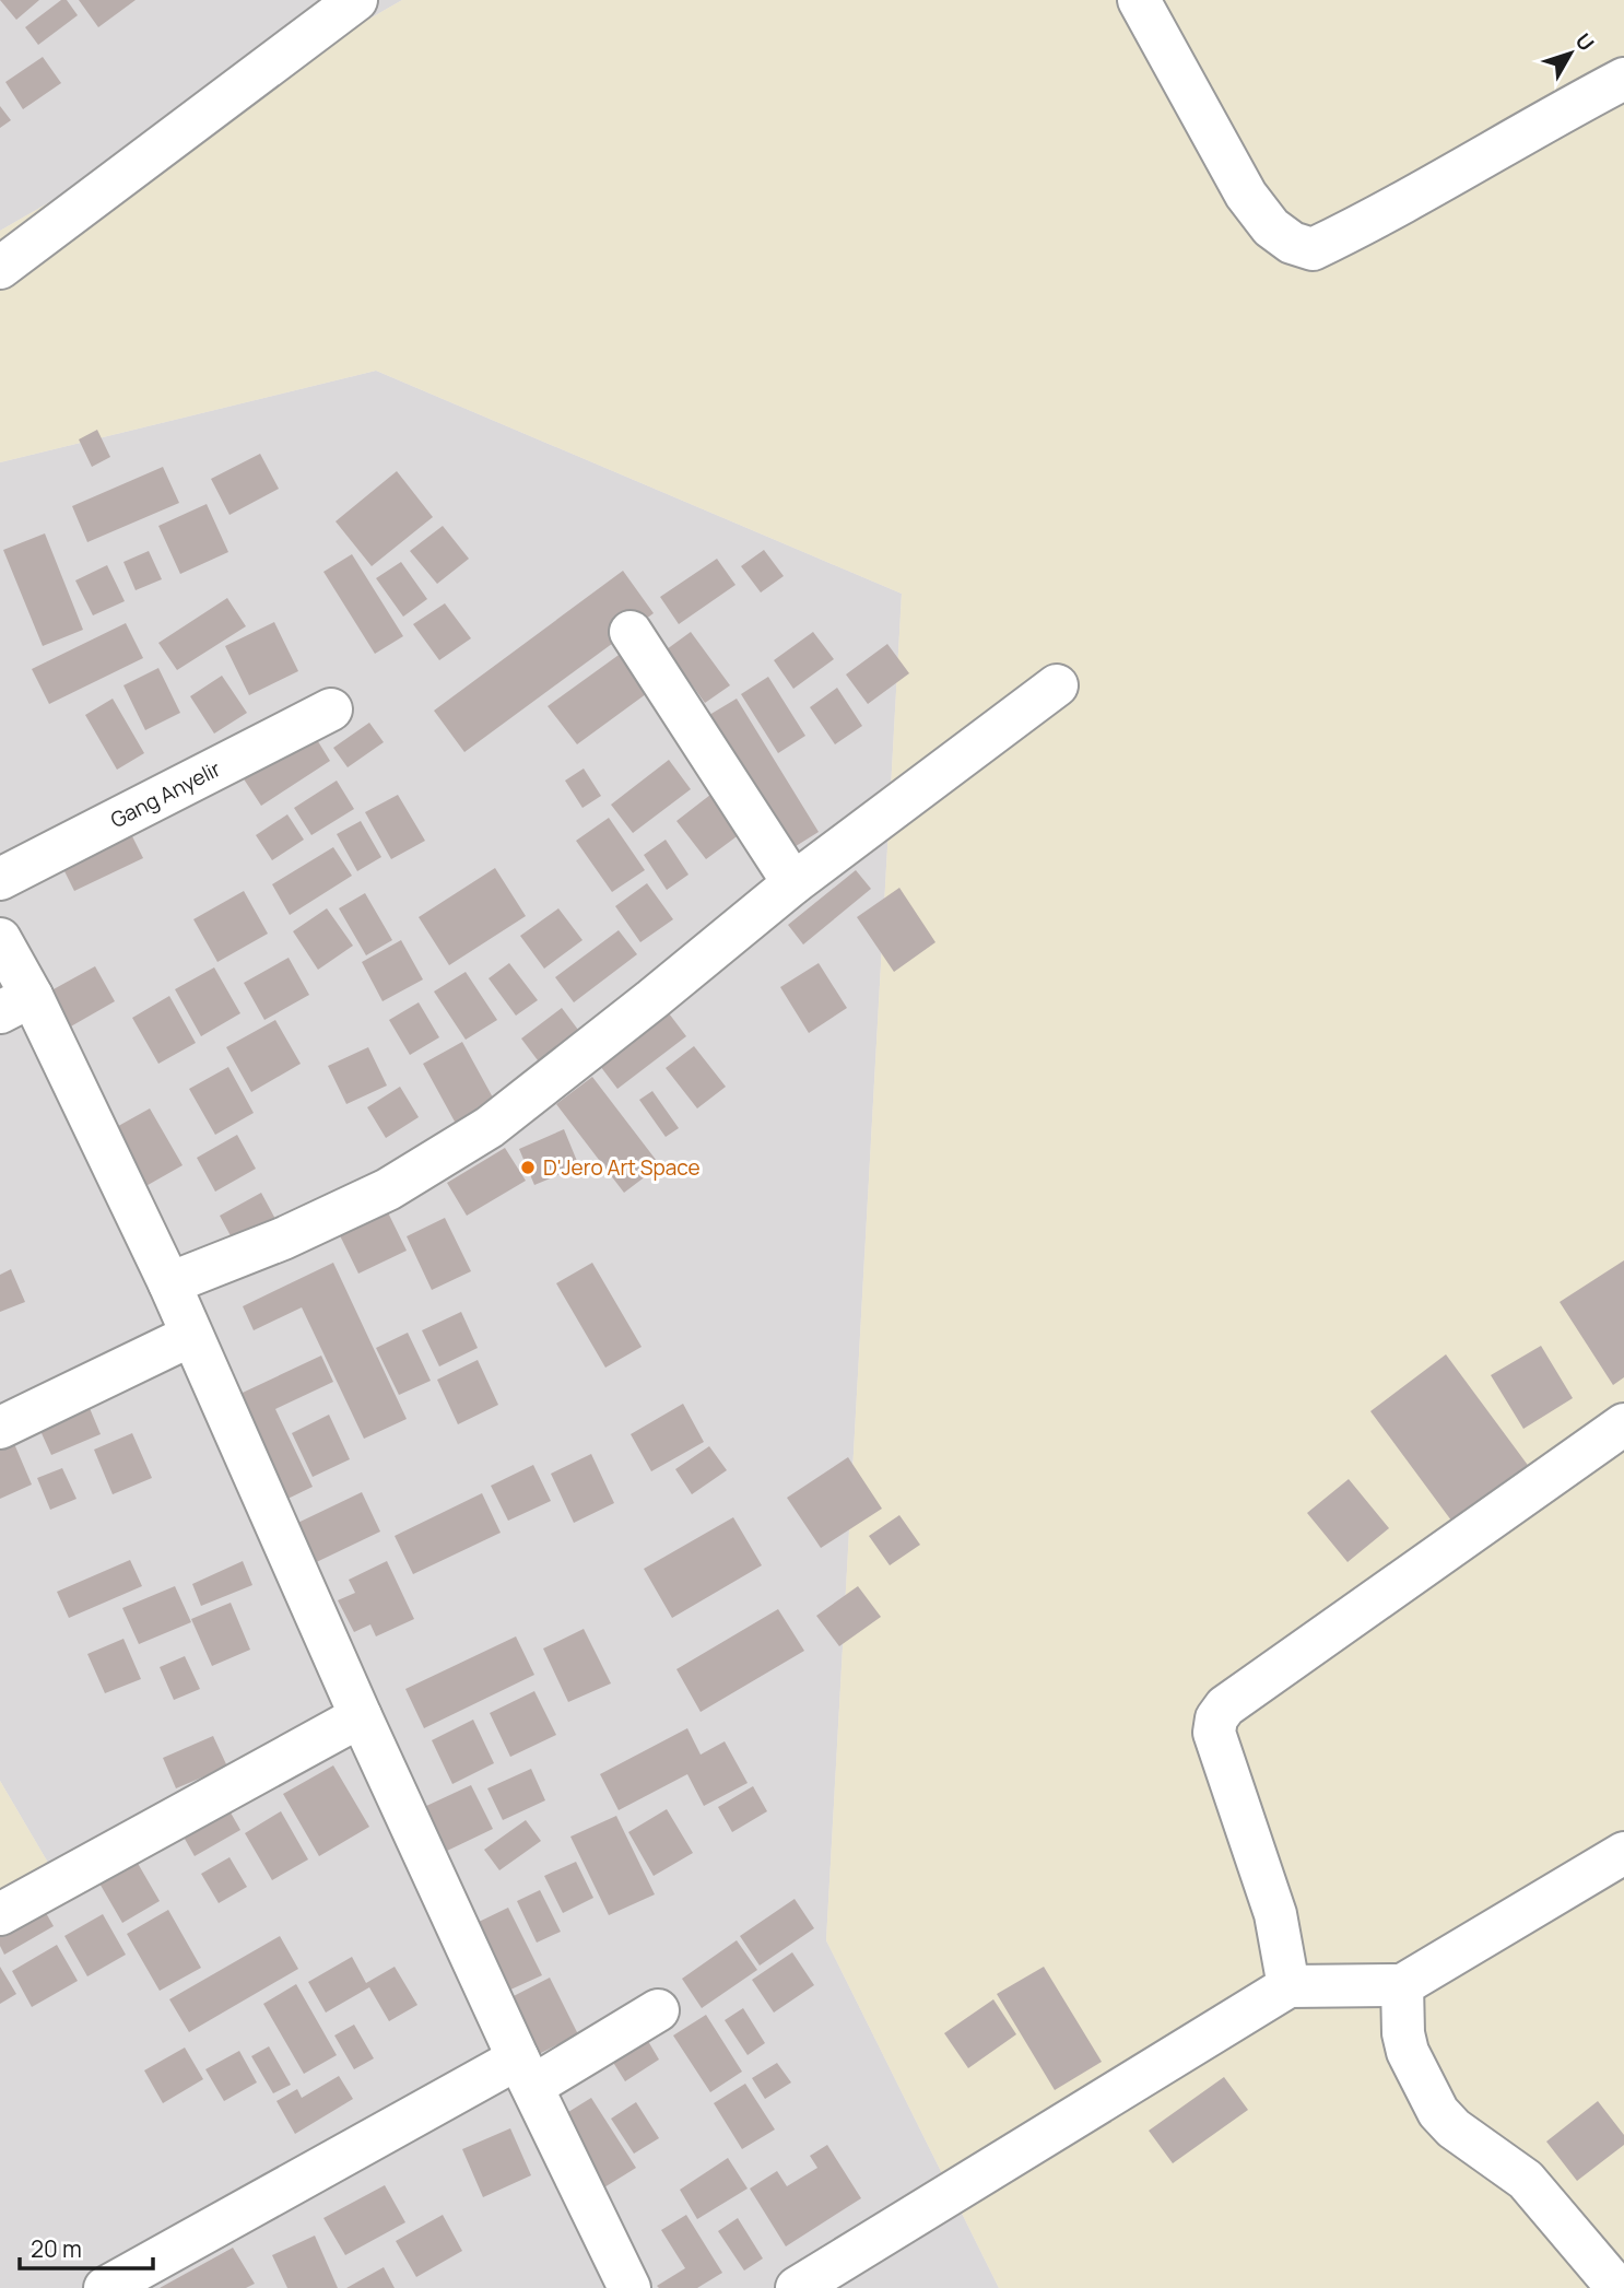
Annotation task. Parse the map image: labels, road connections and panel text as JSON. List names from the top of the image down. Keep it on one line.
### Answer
{"streets":{"street":["Gang Anyelir"]},"places":["D'Jero Art Space"],"scale_bar":"20 m","north":"top right"}
